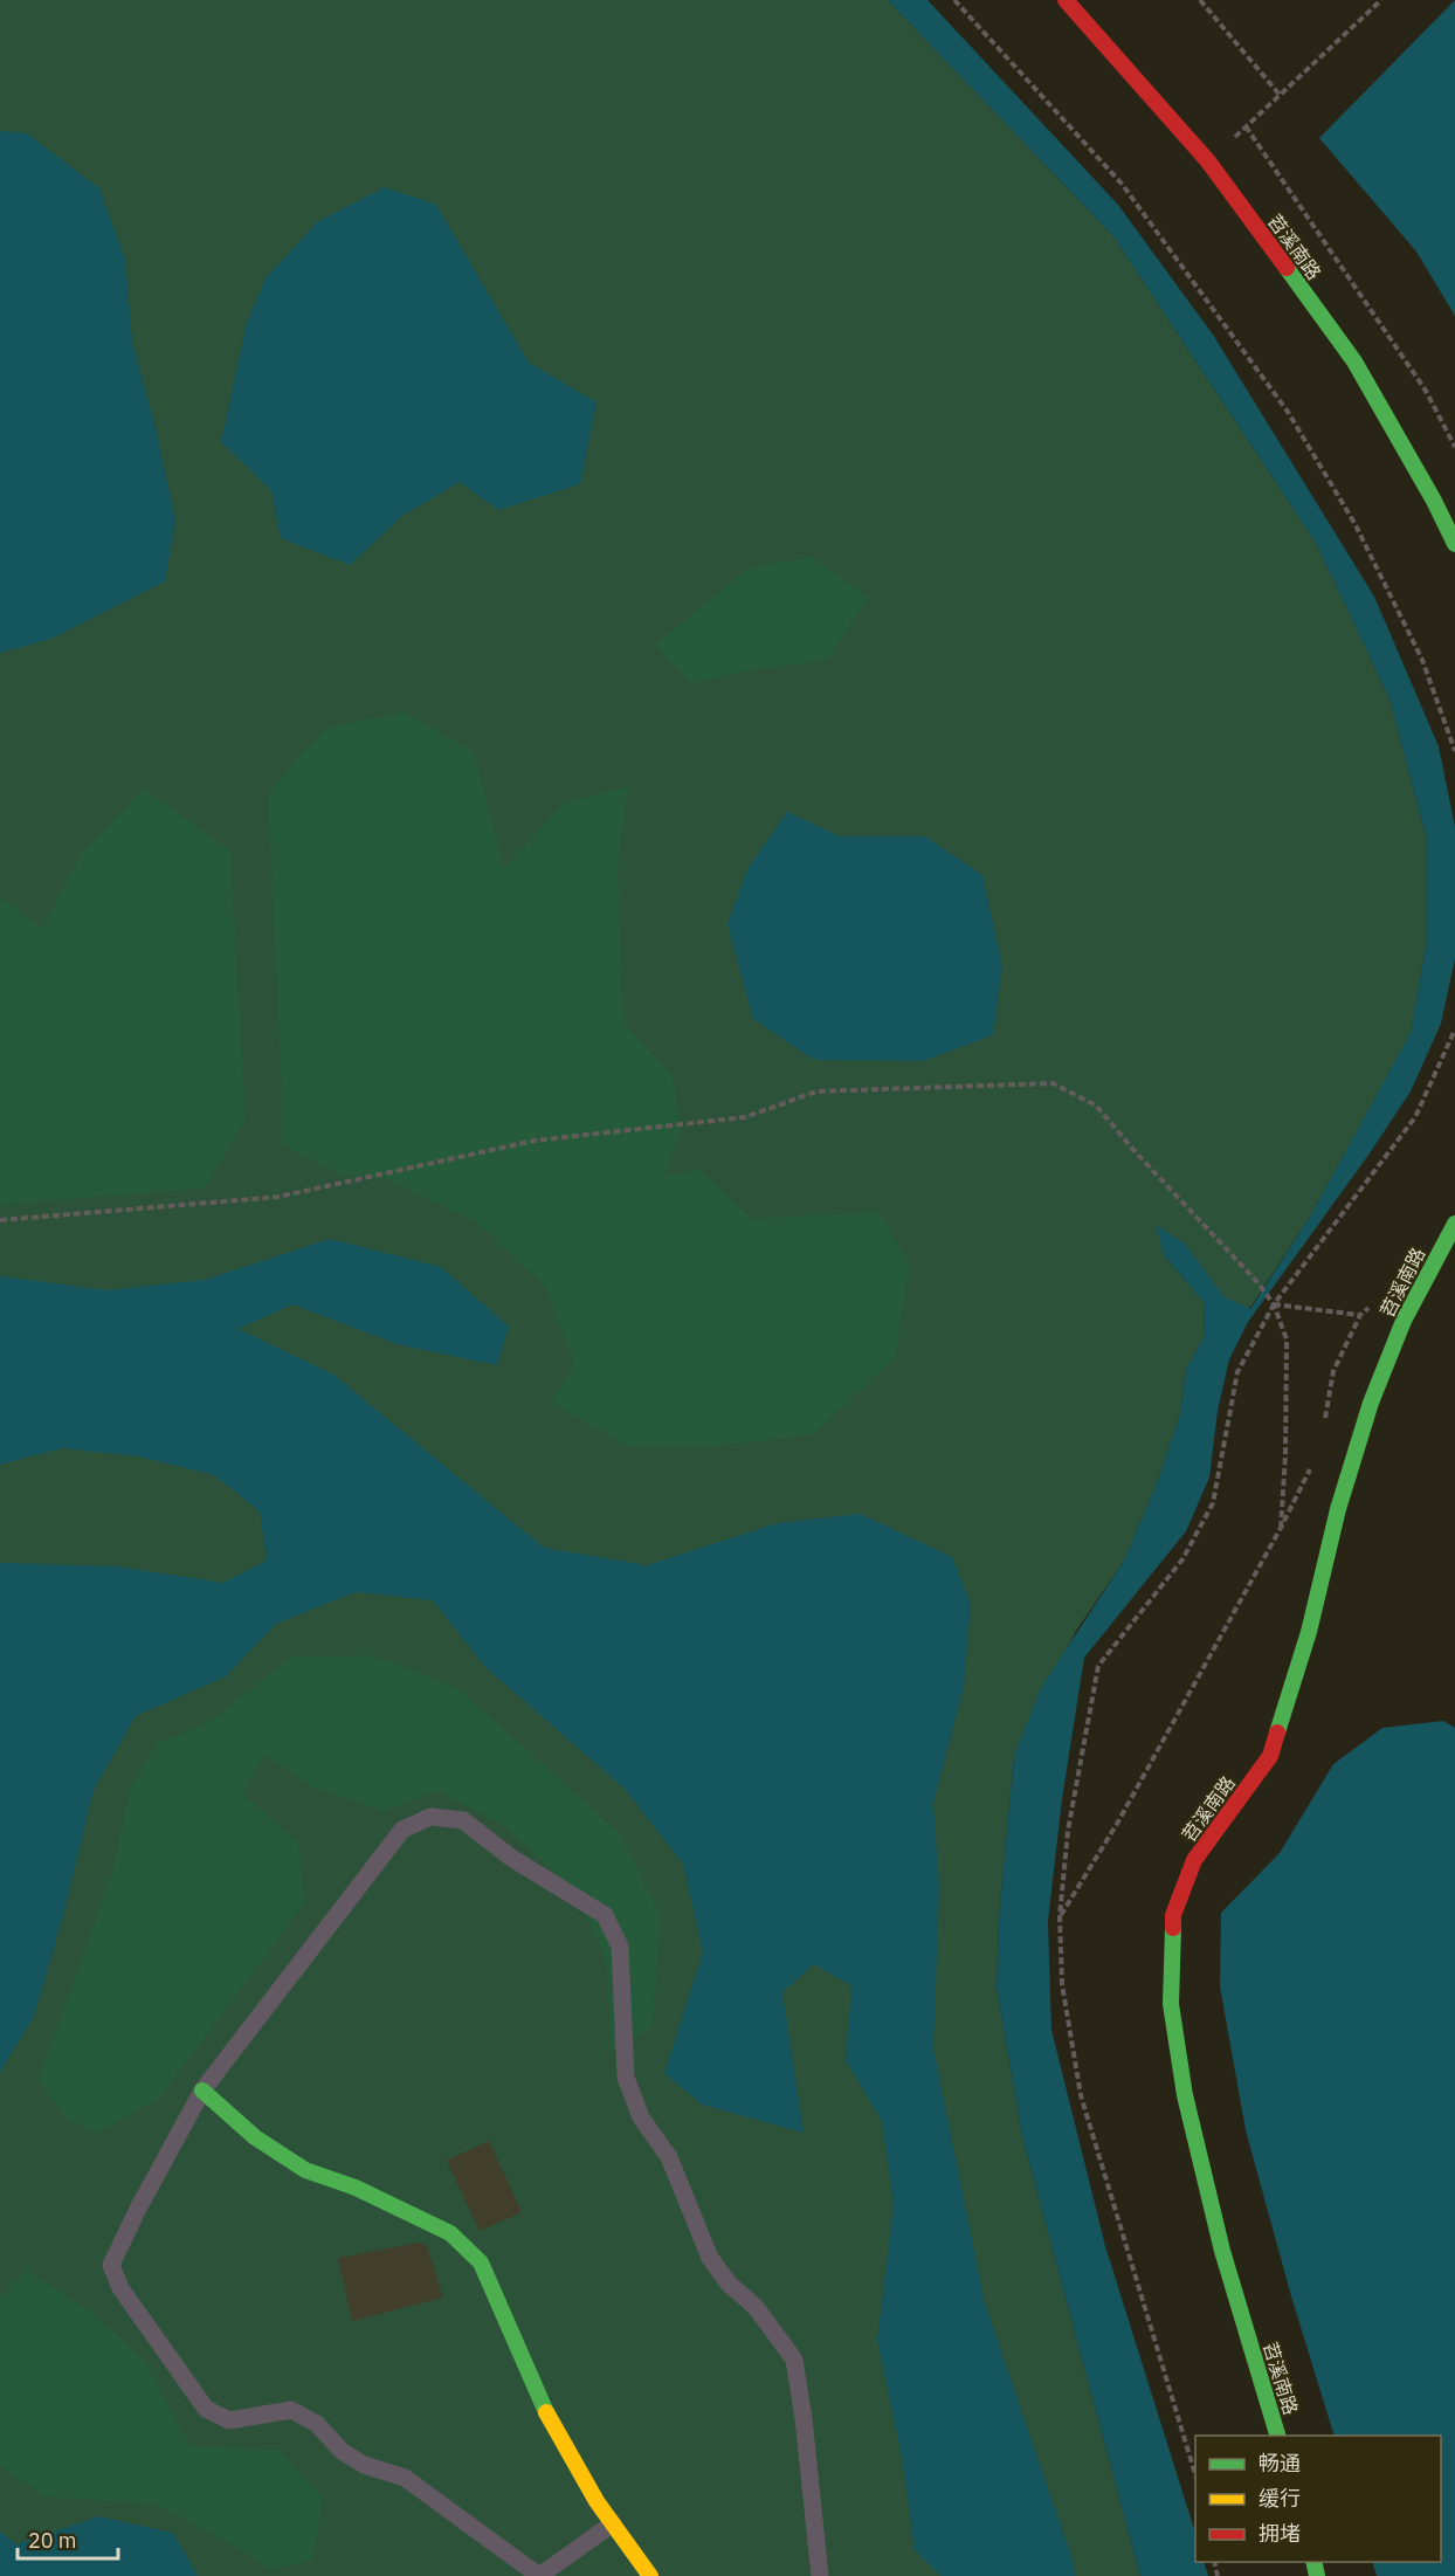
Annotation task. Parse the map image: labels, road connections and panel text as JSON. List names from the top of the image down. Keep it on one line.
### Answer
{"streets":{"street":["苕溪南路"]},"legend":["畅通","缓行","拥堵"],"scale_bar":"20 m"}
